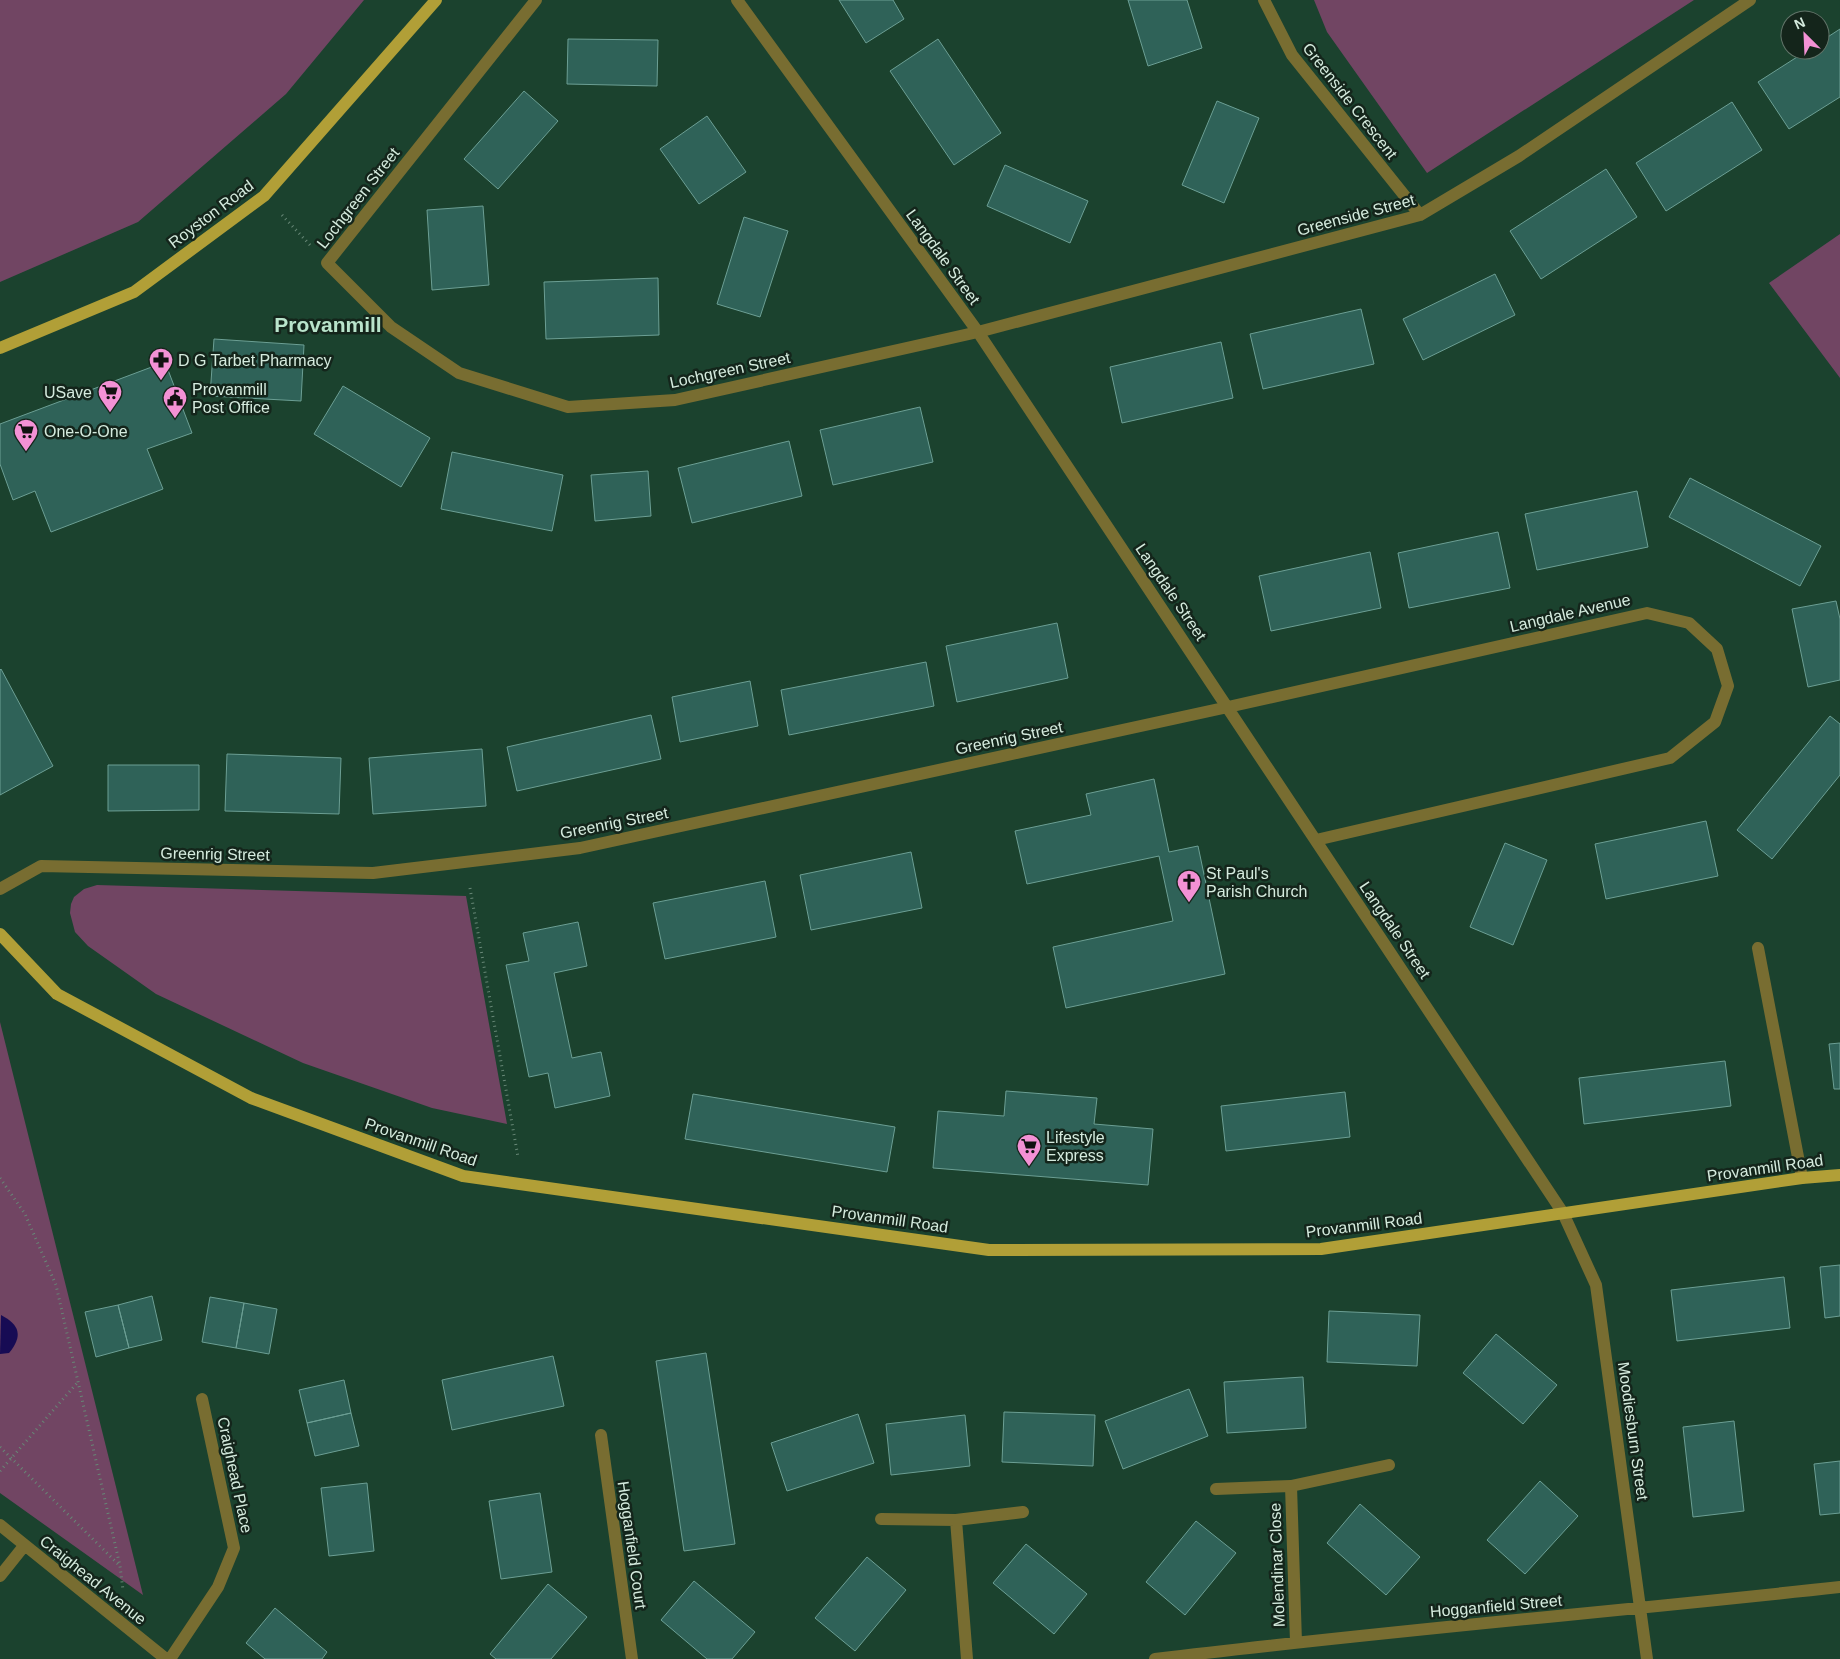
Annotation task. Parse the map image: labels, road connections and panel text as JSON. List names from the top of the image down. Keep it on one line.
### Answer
{"streets":{"main road":["Royston Road","Provanmill Road"],"street":["Greenside Crescent","Lochgreen Street","Greenside Street","Langdale Street","Langdale Avenue","Greenrig Street","Moodiesburn Street","Craighead Place","Hogganfield Court","Molendinar Close","Craighead Avenue","Hogganfield Street"]},"crossings":[["Greenside Crescent","Greenside Street"],["Lochgreen Street","Greenside Street"],["Lochgreen Street","Langdale Street"],["Greenside Street","Langdale Street"],["Langdale Street","Langdale Avenue"],["Langdale Street","Greenrig Street"],["Langdale Street","Provanmill Road"],["Langdale Street","Moodiesburn Street"],["Langdale Avenue","Greenrig Street"],["Provanmill Road","Moodiesburn Street"],["Moodiesburn Street","Hogganfield Street"],["Molendinar Close","Hogganfield Street"]],"districts":["Provanmill"],"places":{"pharmacy":["D G Tarbet Pharmacy"],"supermarket":["USave","One-O-One","Lifestyle Express"],"public building":["Provanmill Post Office"],"church":["St Paul's Parish Church"]},"north":"top left"}
